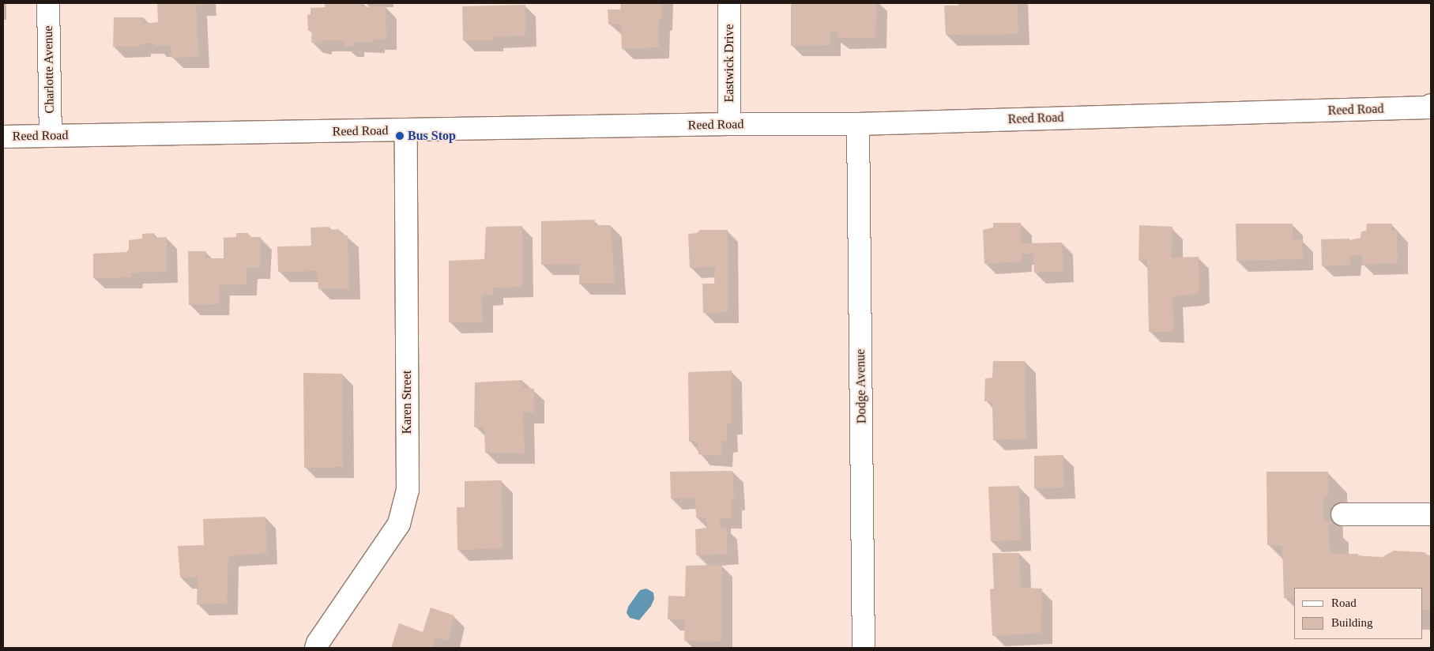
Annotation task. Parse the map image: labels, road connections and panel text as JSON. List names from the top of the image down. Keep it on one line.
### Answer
{"streets":{"main road":["Eastwick Drive","Charlotte Avenue","Reed Road","Dodge Avenue","Karen Street"]},"crossings":[["Eastwick Drive","Reed Road"],["Charlotte Avenue","Reed Road"],["Reed Road","Dodge Avenue"],["Reed Road","Karen Street"]],"places":["Bus Stop"],"legend":["Road","Building"]}
